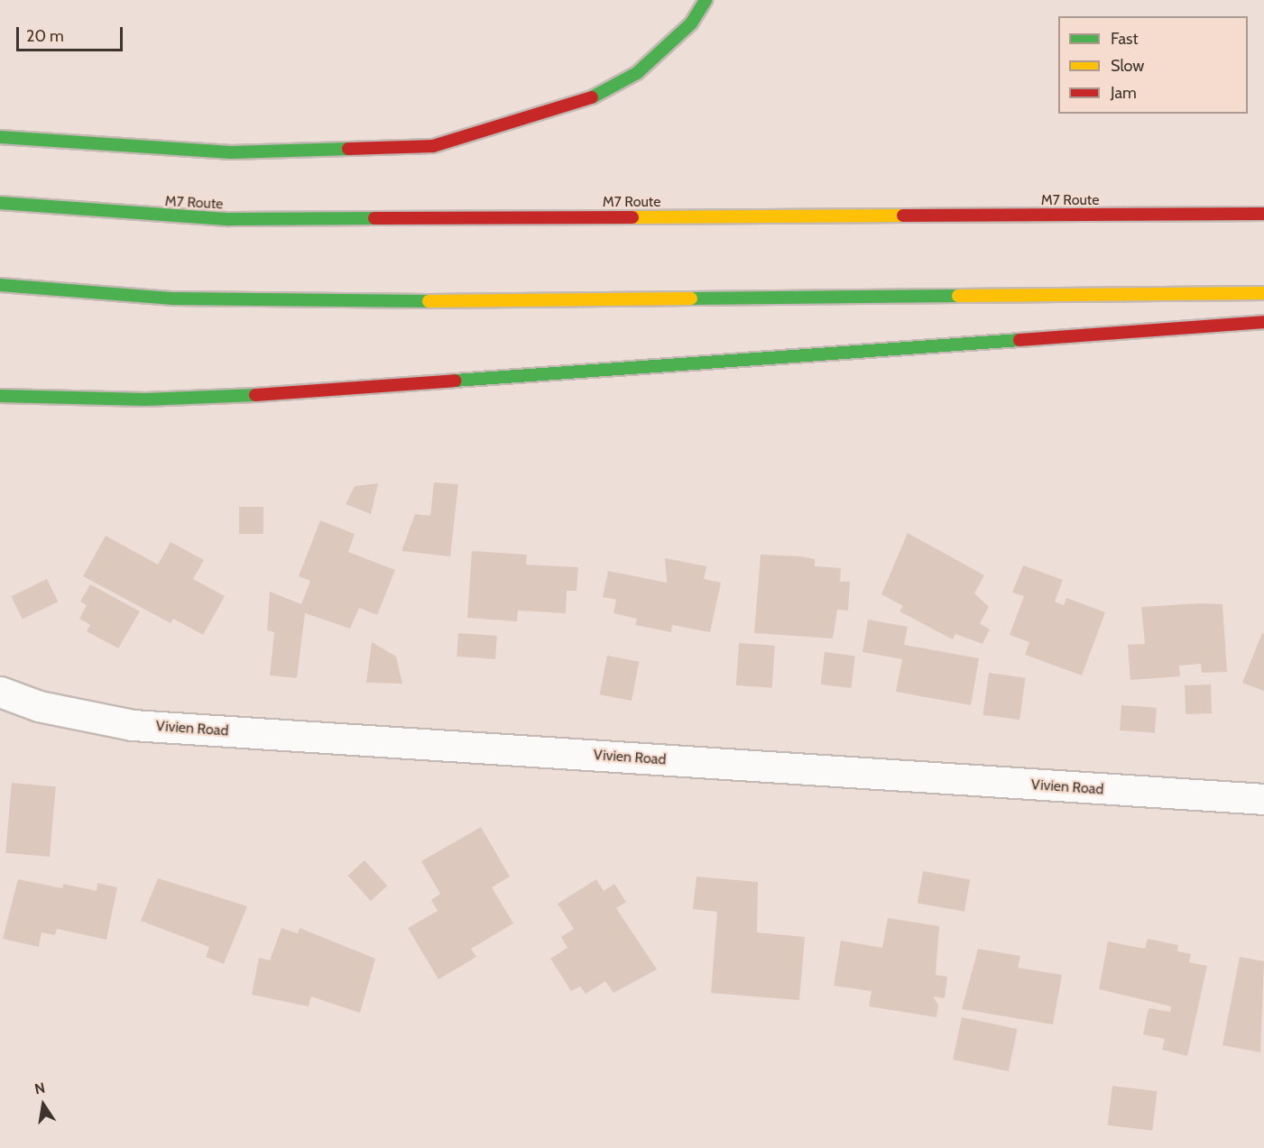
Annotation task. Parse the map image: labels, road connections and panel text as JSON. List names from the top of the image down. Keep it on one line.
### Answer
{"streets":{"highway":["M7 Route"],"street":["Vivien Road"]},"legend":["Fast","Slow","Jam"],"scale_bar":"20 m","north":"top"}
